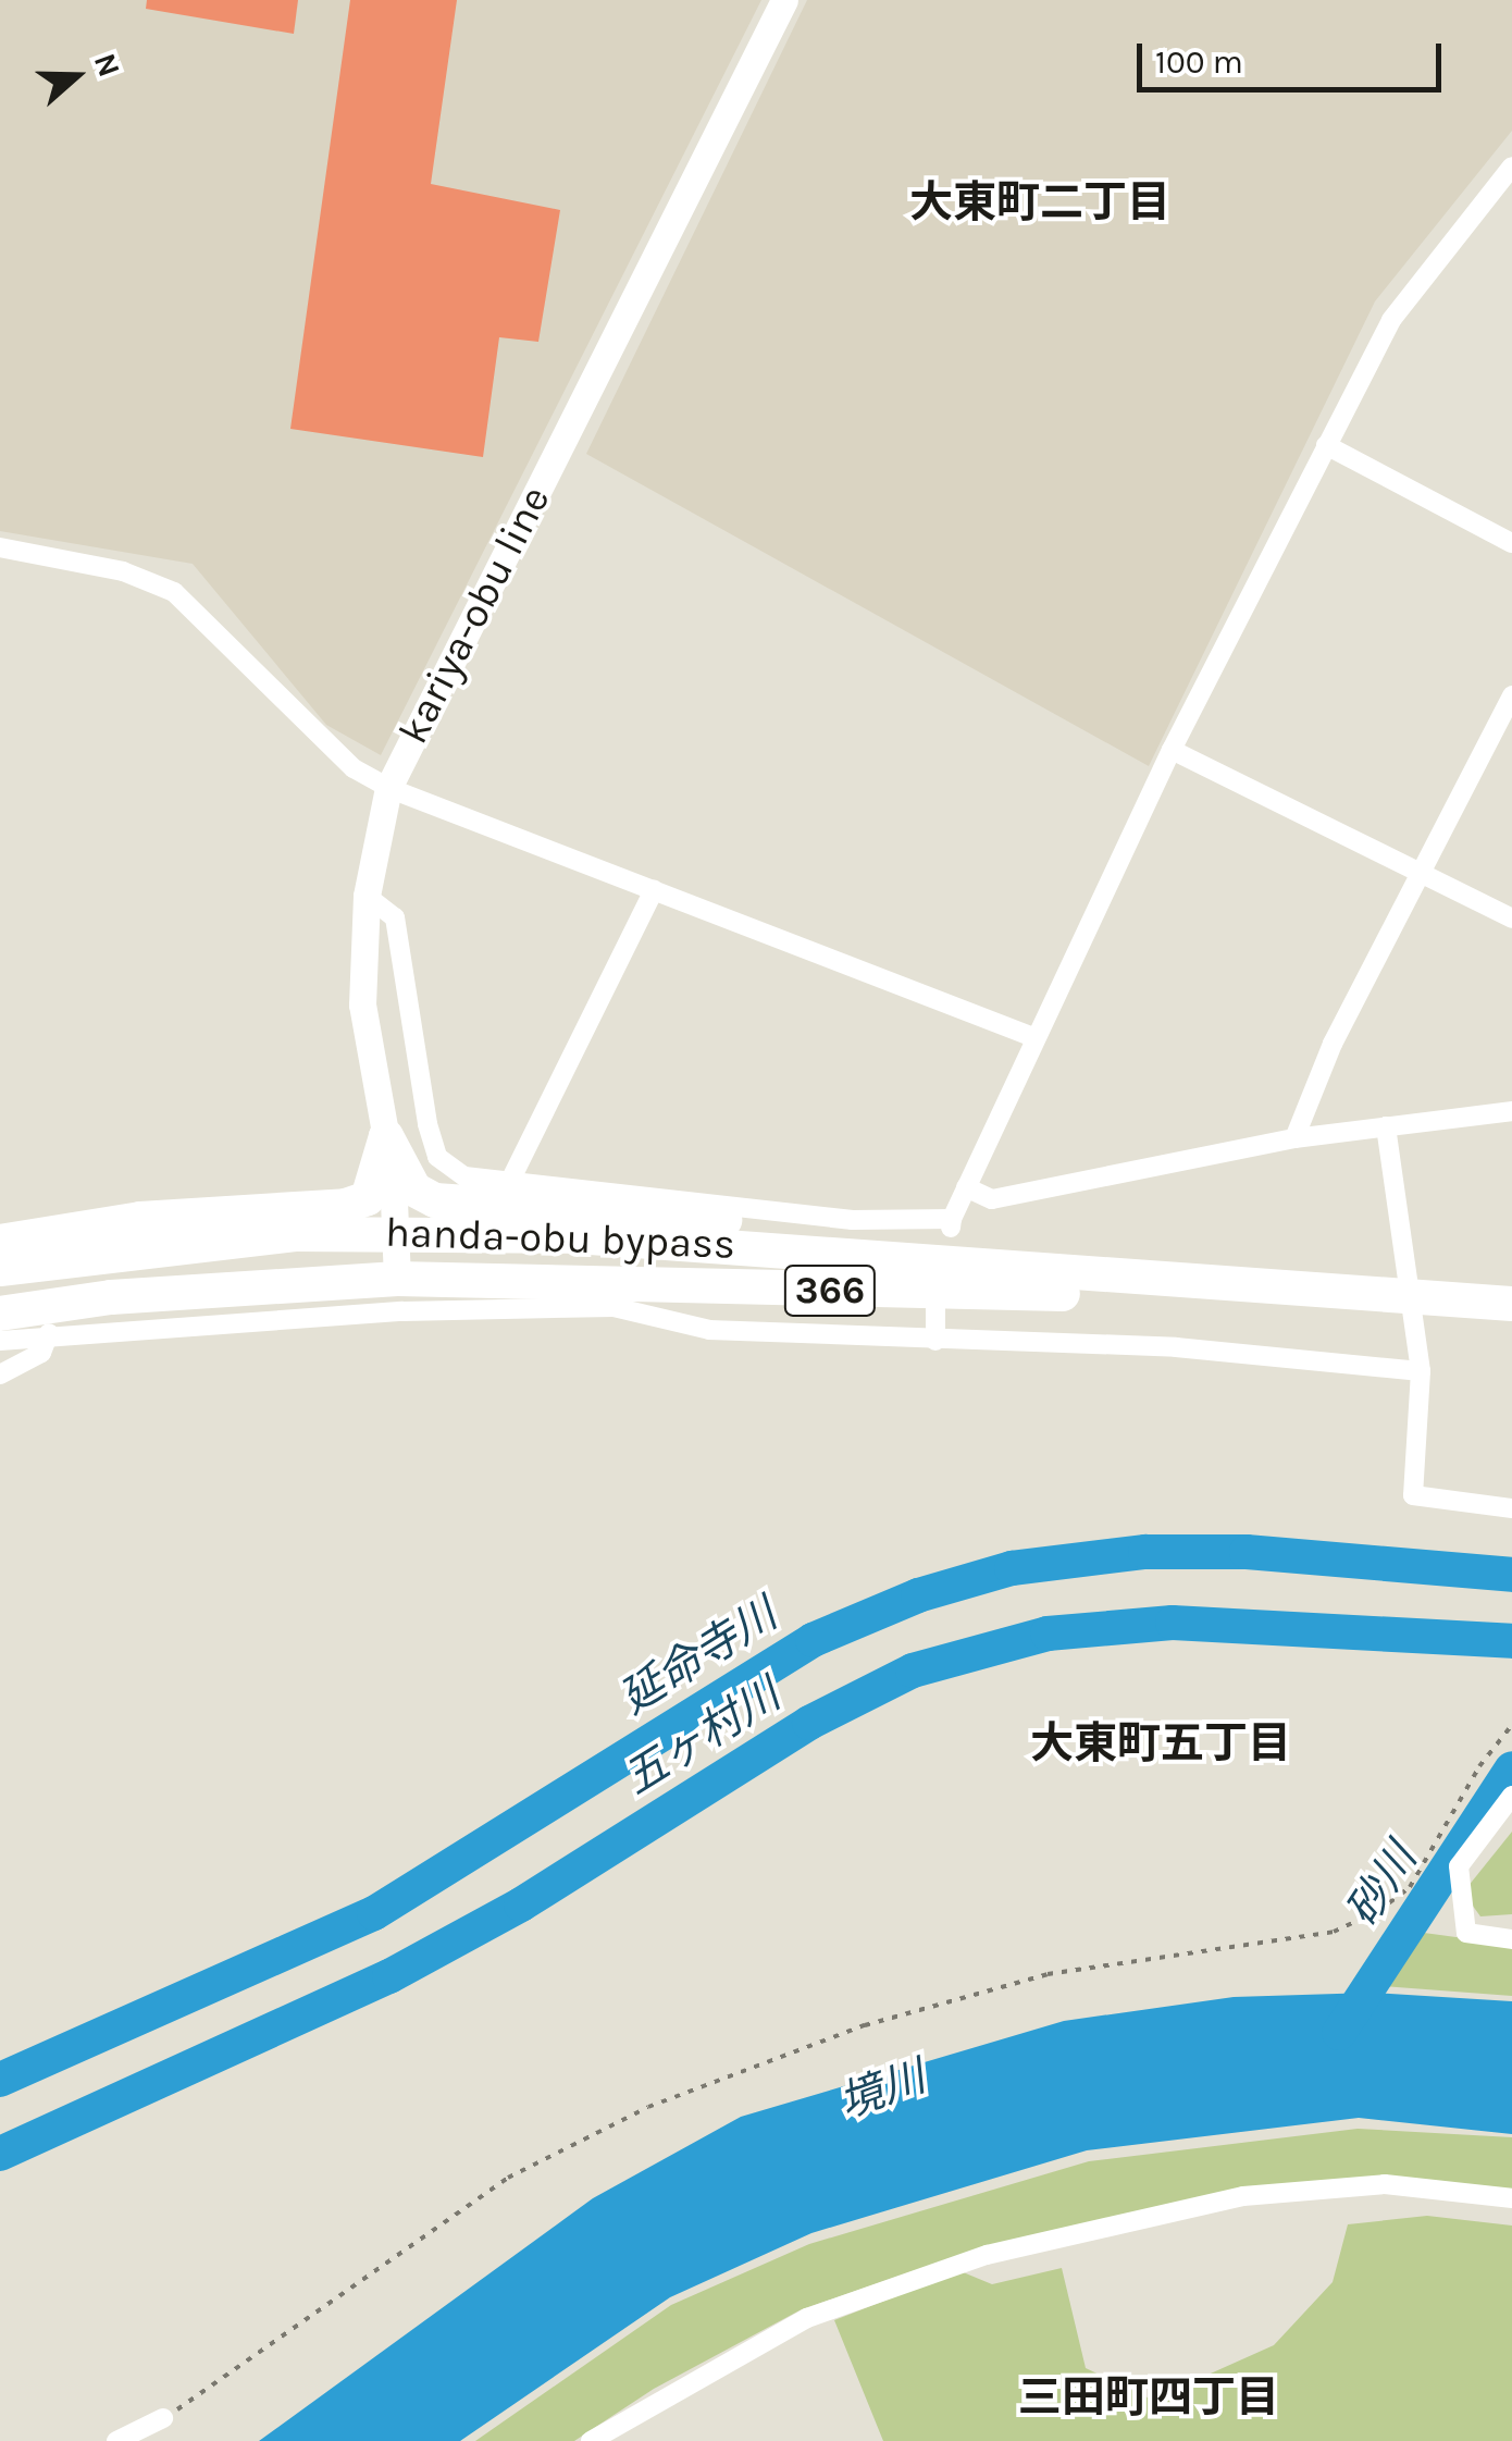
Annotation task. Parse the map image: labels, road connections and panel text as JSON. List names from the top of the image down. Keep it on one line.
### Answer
{"streets":{"highway":["handa-obu bypass","366"],"main road":["kariya-obu line"]},"crossings":[["kariya-obu line","366"],["handa-obu bypass","366"]],"districts":["大東町二丁目","大東町五丁目","三田町四丁目"],"water":["延命寺川","五ヶ村川","砂川","境川"],"scale_bar":"100 m","north":"right"}
